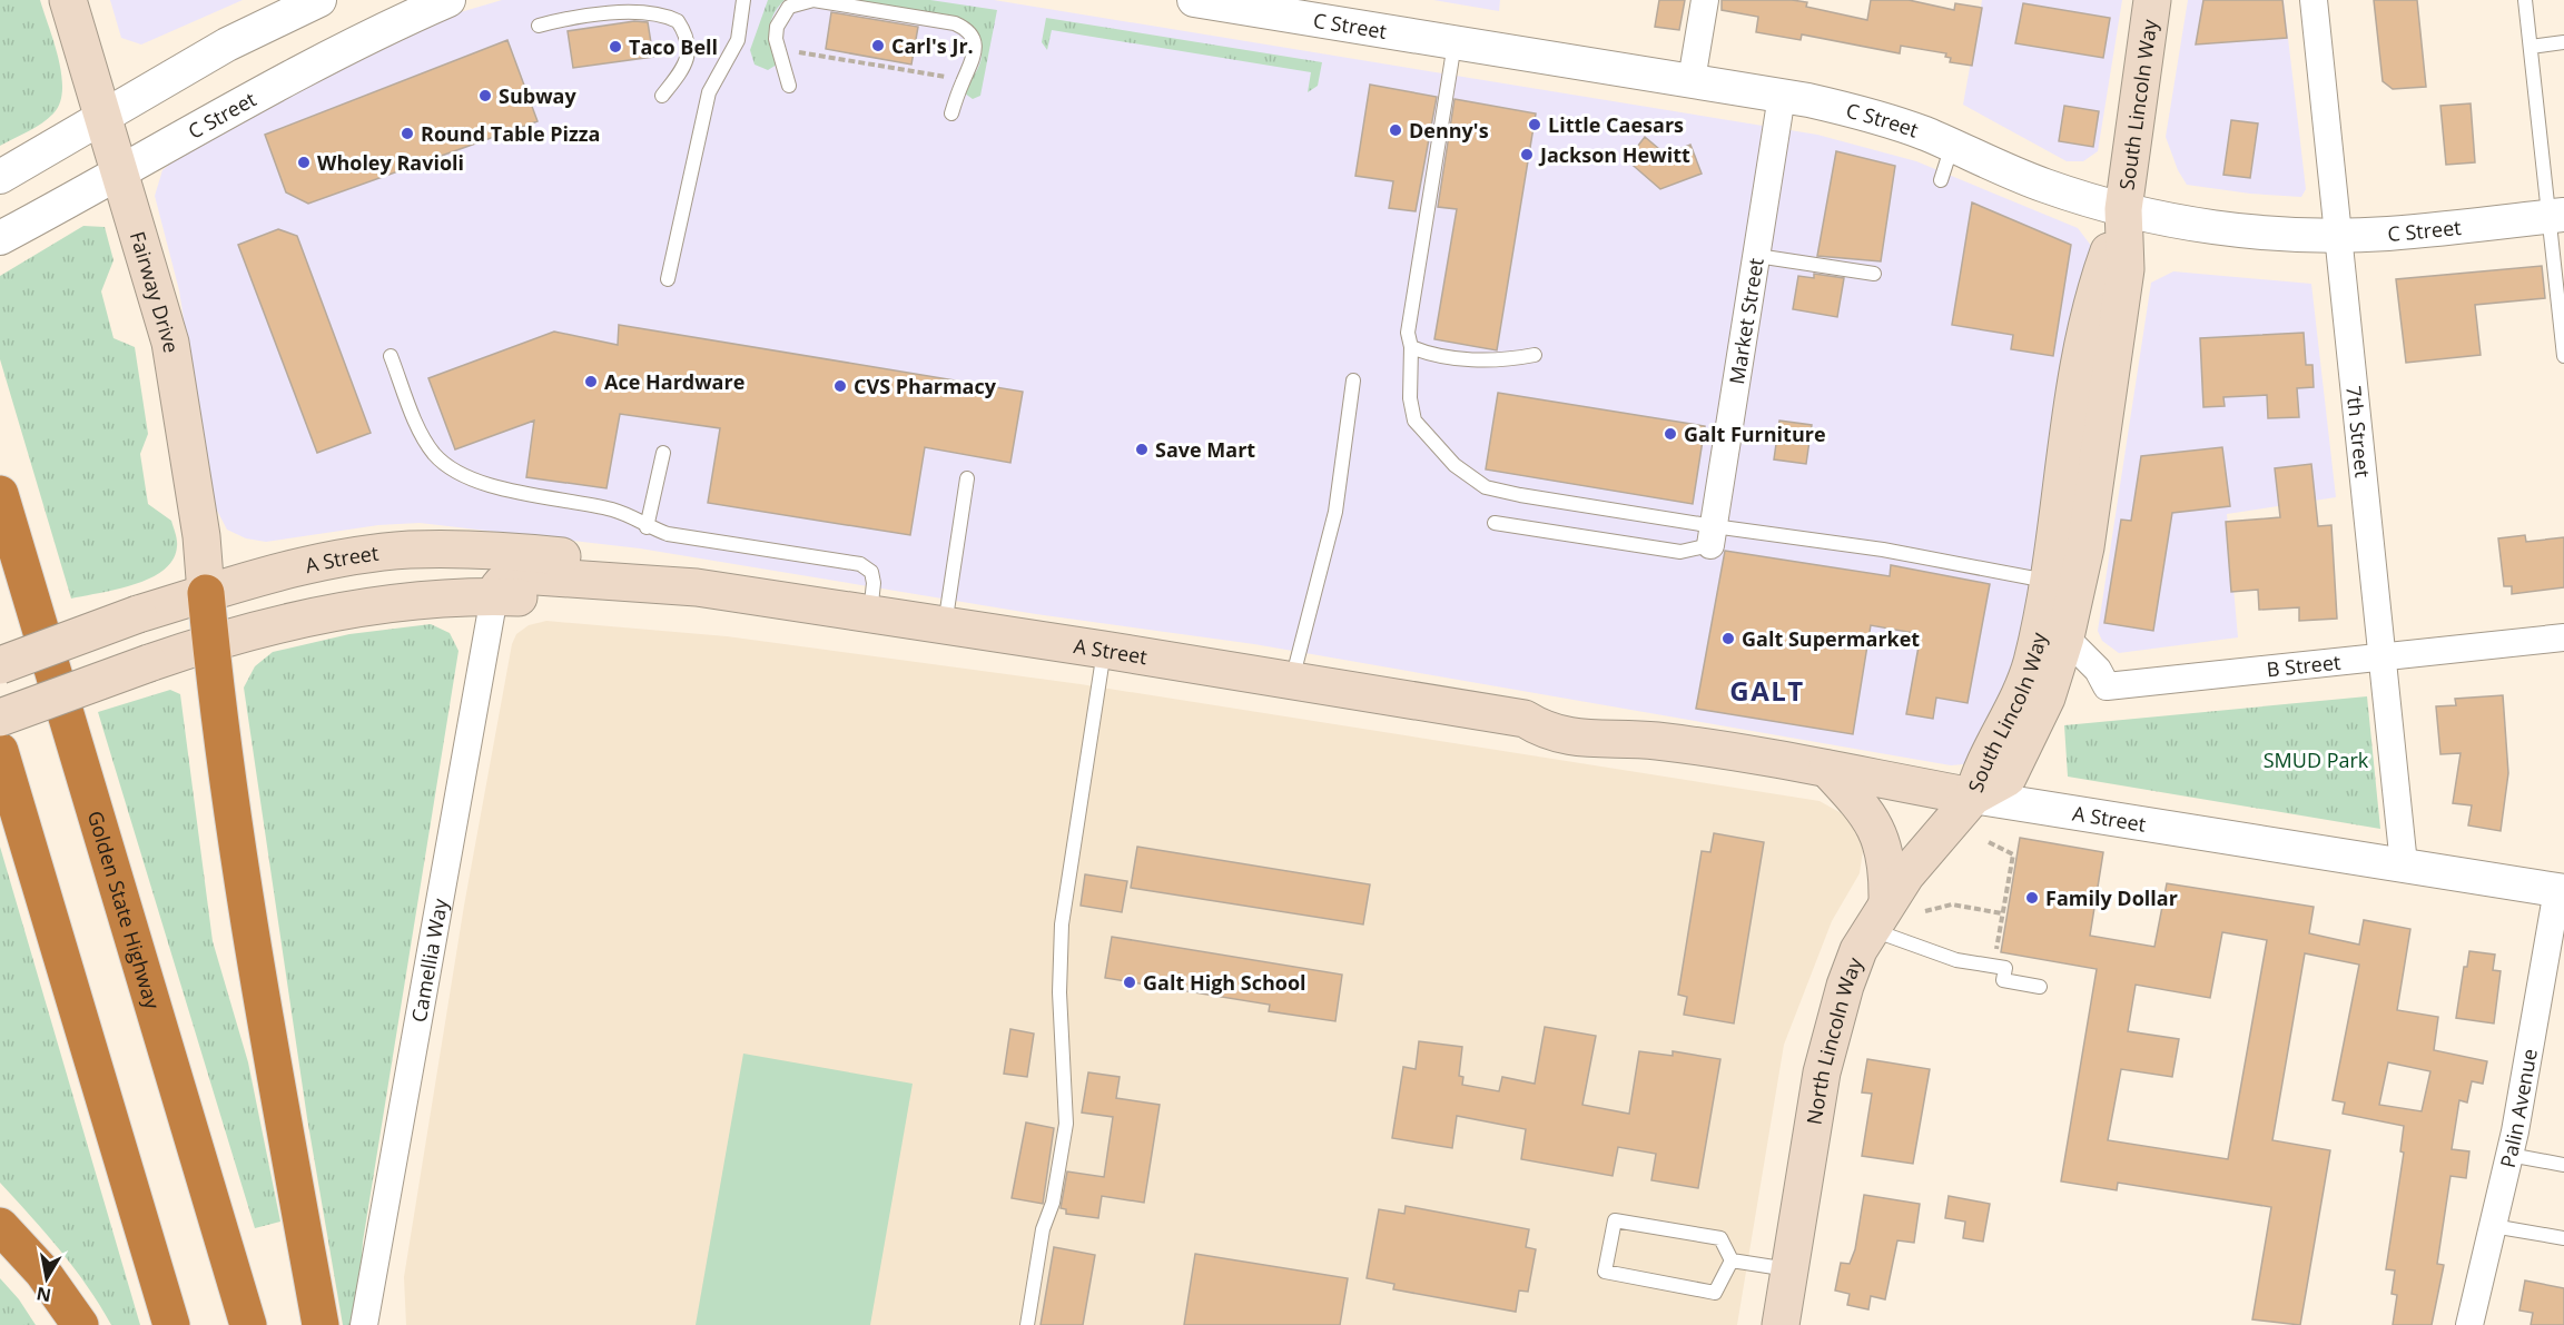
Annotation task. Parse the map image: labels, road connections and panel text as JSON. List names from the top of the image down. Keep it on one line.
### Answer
{"streets":{"highway":["Golden State Highway"],"main road":["South Lincoln Way","Fairway Drive","A Street","North Lincoln Way"],"street":["C Street","Market Street","7th Street","B Street","Camellia Way","Palin Avenue"]},"crossings":[["C Street","South Lincoln Way"],["C Street","Fairway Drive"],["C Street","Market Street"],["C Street","7th Street"],["South Lincoln Way","A Street"],["South Lincoln Way","B Street"],["South Lincoln Way","North Lincoln Way"],["Fairway Drive","A Street"],["7th Street","A Street"],["7th Street","B Street"],["A Street","Camellia Way"],["A Street","North Lincoln Way"],["A Street","Palin Avenue"]],"districts":["GALT"],"parks":["SMUD Park"],"places":["Carl's Jr.","Taco Bell","Subway","Little Caesars","Denny's","Round Table Pizza","Jackson Hewitt","Wholey Ravioli","Ace Hardware","CVS Pharmacy","Galt Furniture","Save Mart","Galt Supermarket","Family Dollar","Galt High School"],"north":"bottom"}
